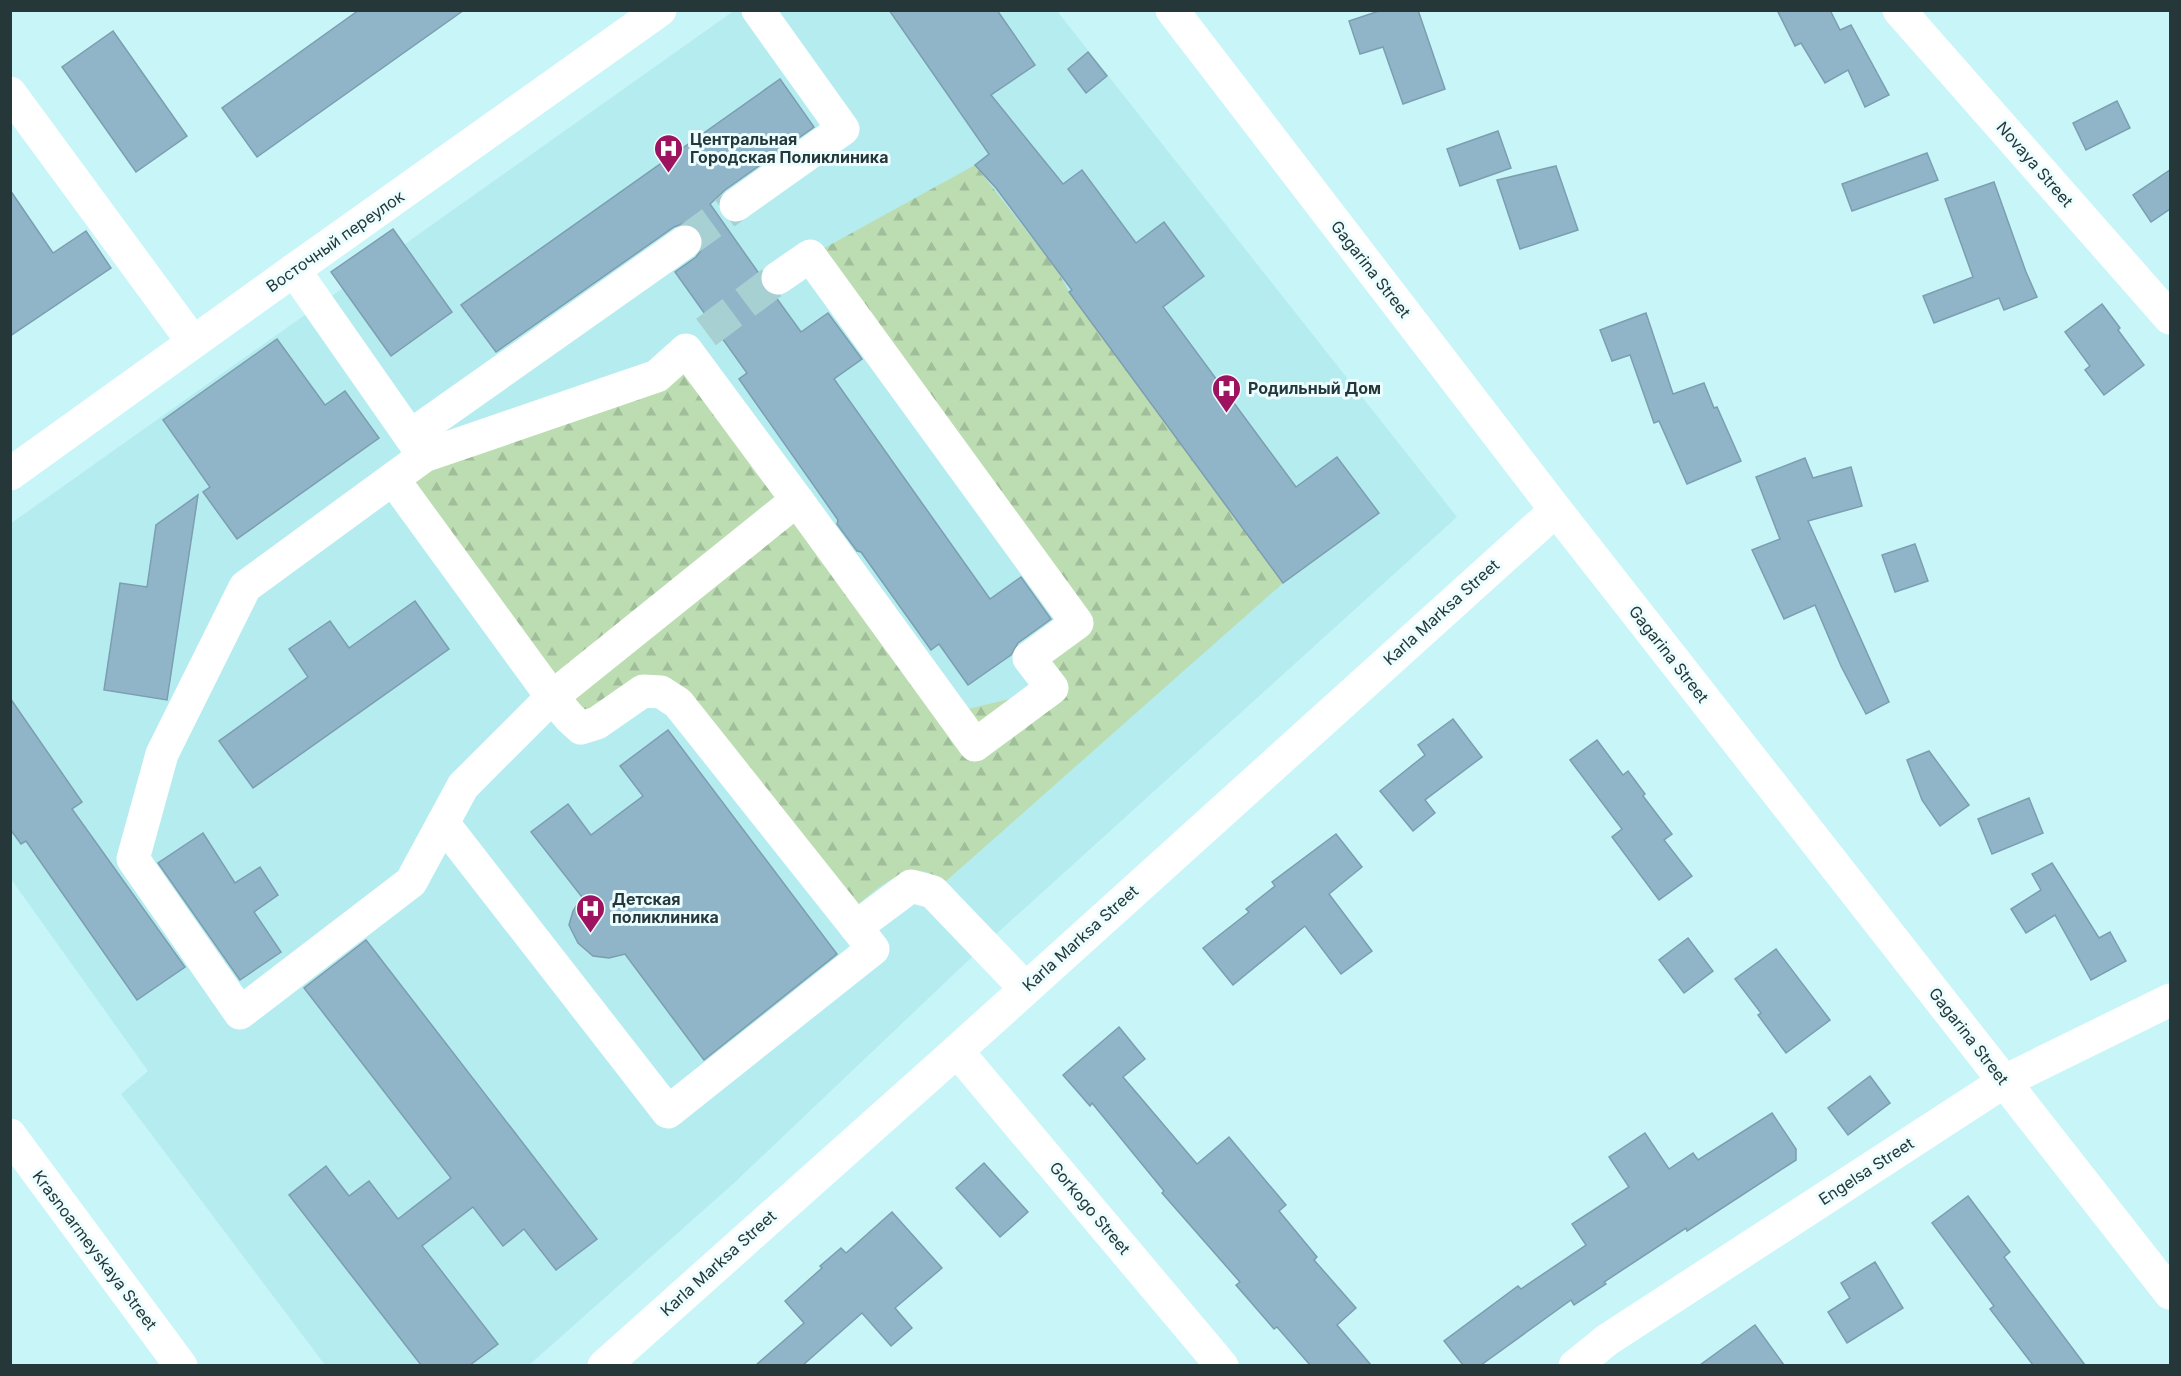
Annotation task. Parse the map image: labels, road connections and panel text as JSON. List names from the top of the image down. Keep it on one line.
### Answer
{"streets":{"street":["Novaya Street","Восточный переулок","Gagarina Street","Karla Marksa Street","Engelsa Street","Gorkogo Street","Krasnoarmeyskaya Street"]},"crossings":[["Gagarina Street","Karla Marksa Street"],["Gagarina Street","Engelsa Street"],["Karla Marksa Street","Gorkogo Street"]],"places":{"hospital":["Центральная Городская Поликлиника","Родильный Дом","Детская поликлиника"]}}
